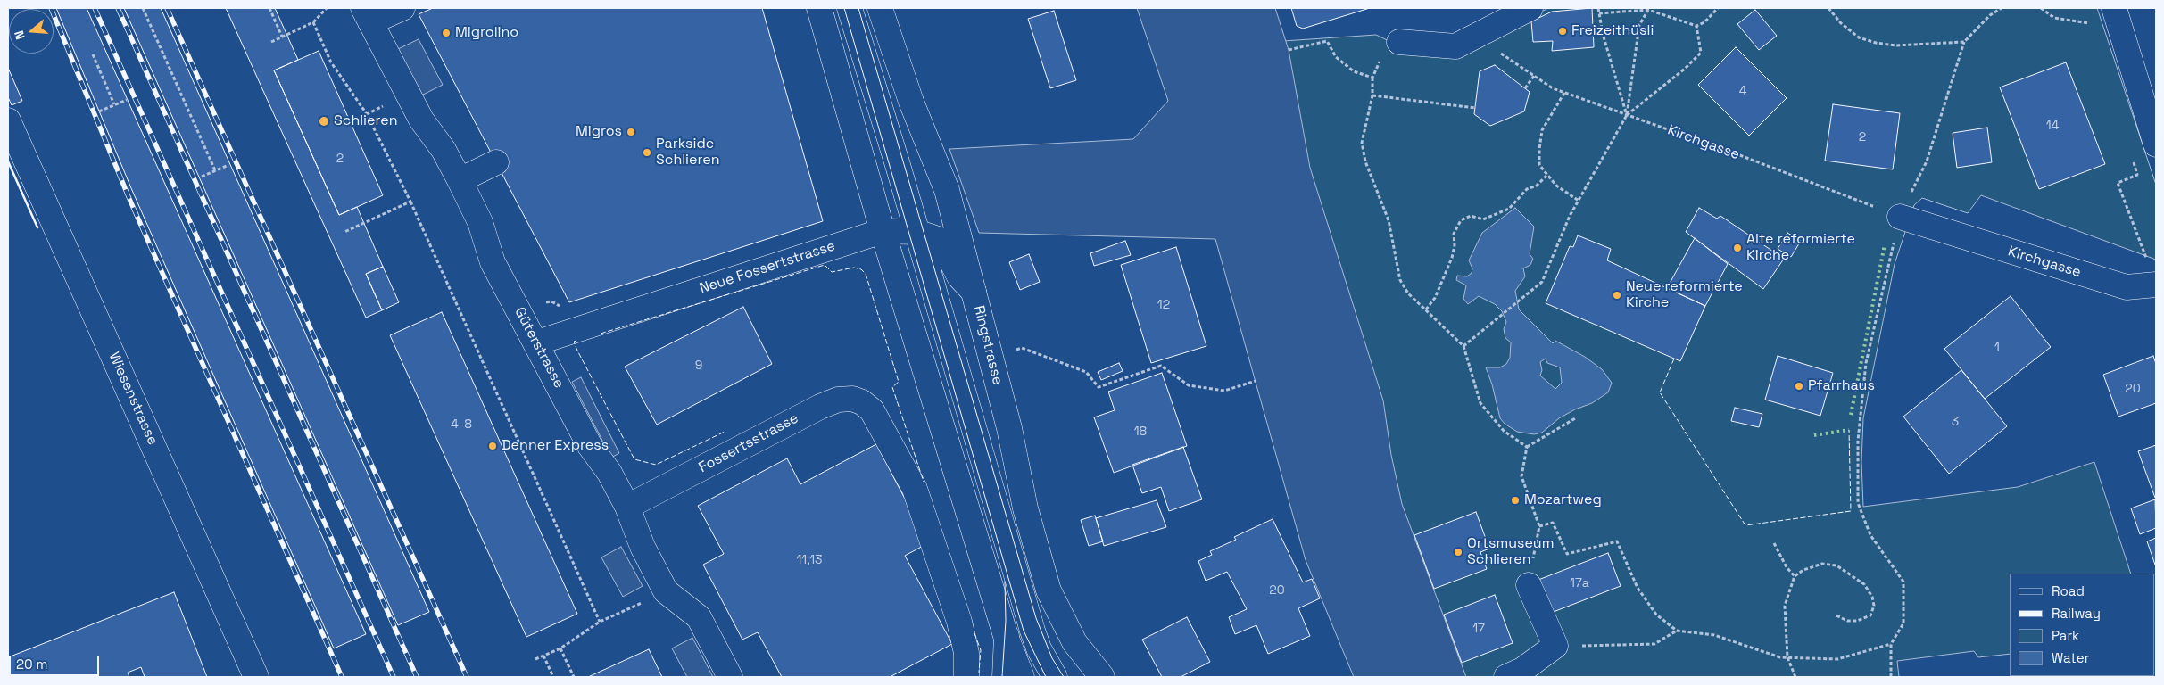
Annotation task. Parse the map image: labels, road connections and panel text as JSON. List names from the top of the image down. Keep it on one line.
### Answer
{"streets":{"street":["Kirchgasse","Neue Fossertstrasse","Ringstrasse","Güterstrasse","Wiesenstrasse","Fossertsstrasse"]},"crossings":[["Neue Fossertstrasse","Ringstrasse"],["Neue Fossertstrasse","Güterstrasse"],["Güterstrasse","Fossertsstrasse"]],"places":["Freizeithüsli","Migrolino","Schlieren","Migros","Parkside Schlieren","Alte reformierte Kirche","Neue reformierte Kirche","Pfarrhaus","Denner Express","Mozartweg","Ortsmuseum Schlieren"],"house_numbers":["4","14","2","2","12","1","9","20","3","4-8","18","11,13","17a","20","17"],"legend":["Road","Railway","Park","Water"],"scale_bar":"20 m","north":"left"}
